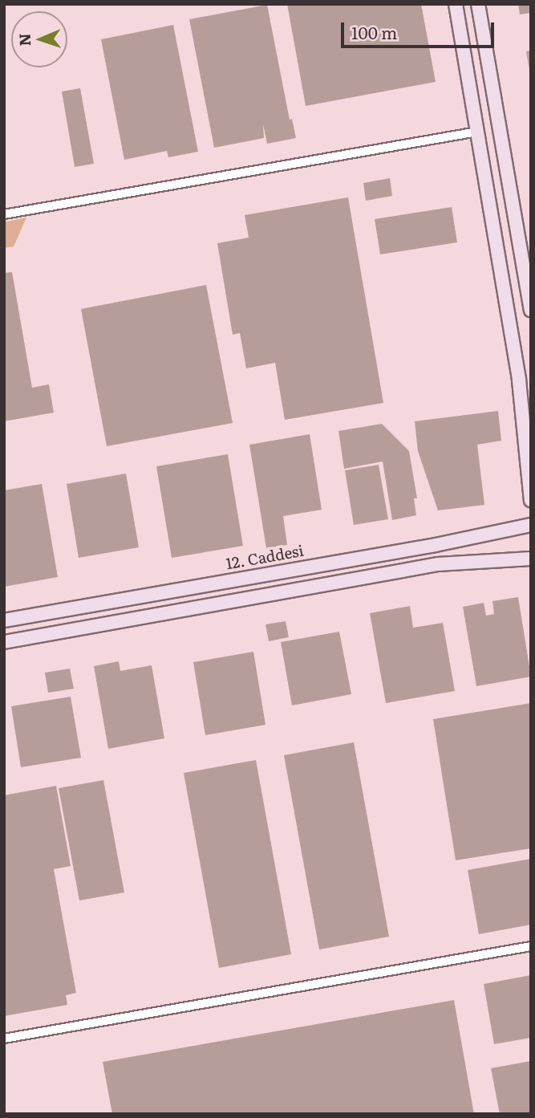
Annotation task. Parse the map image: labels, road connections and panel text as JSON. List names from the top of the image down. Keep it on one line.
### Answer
{"streets":{"street":["12. Caddesi"]},"scale_bar":"100 m","north":"left"}
